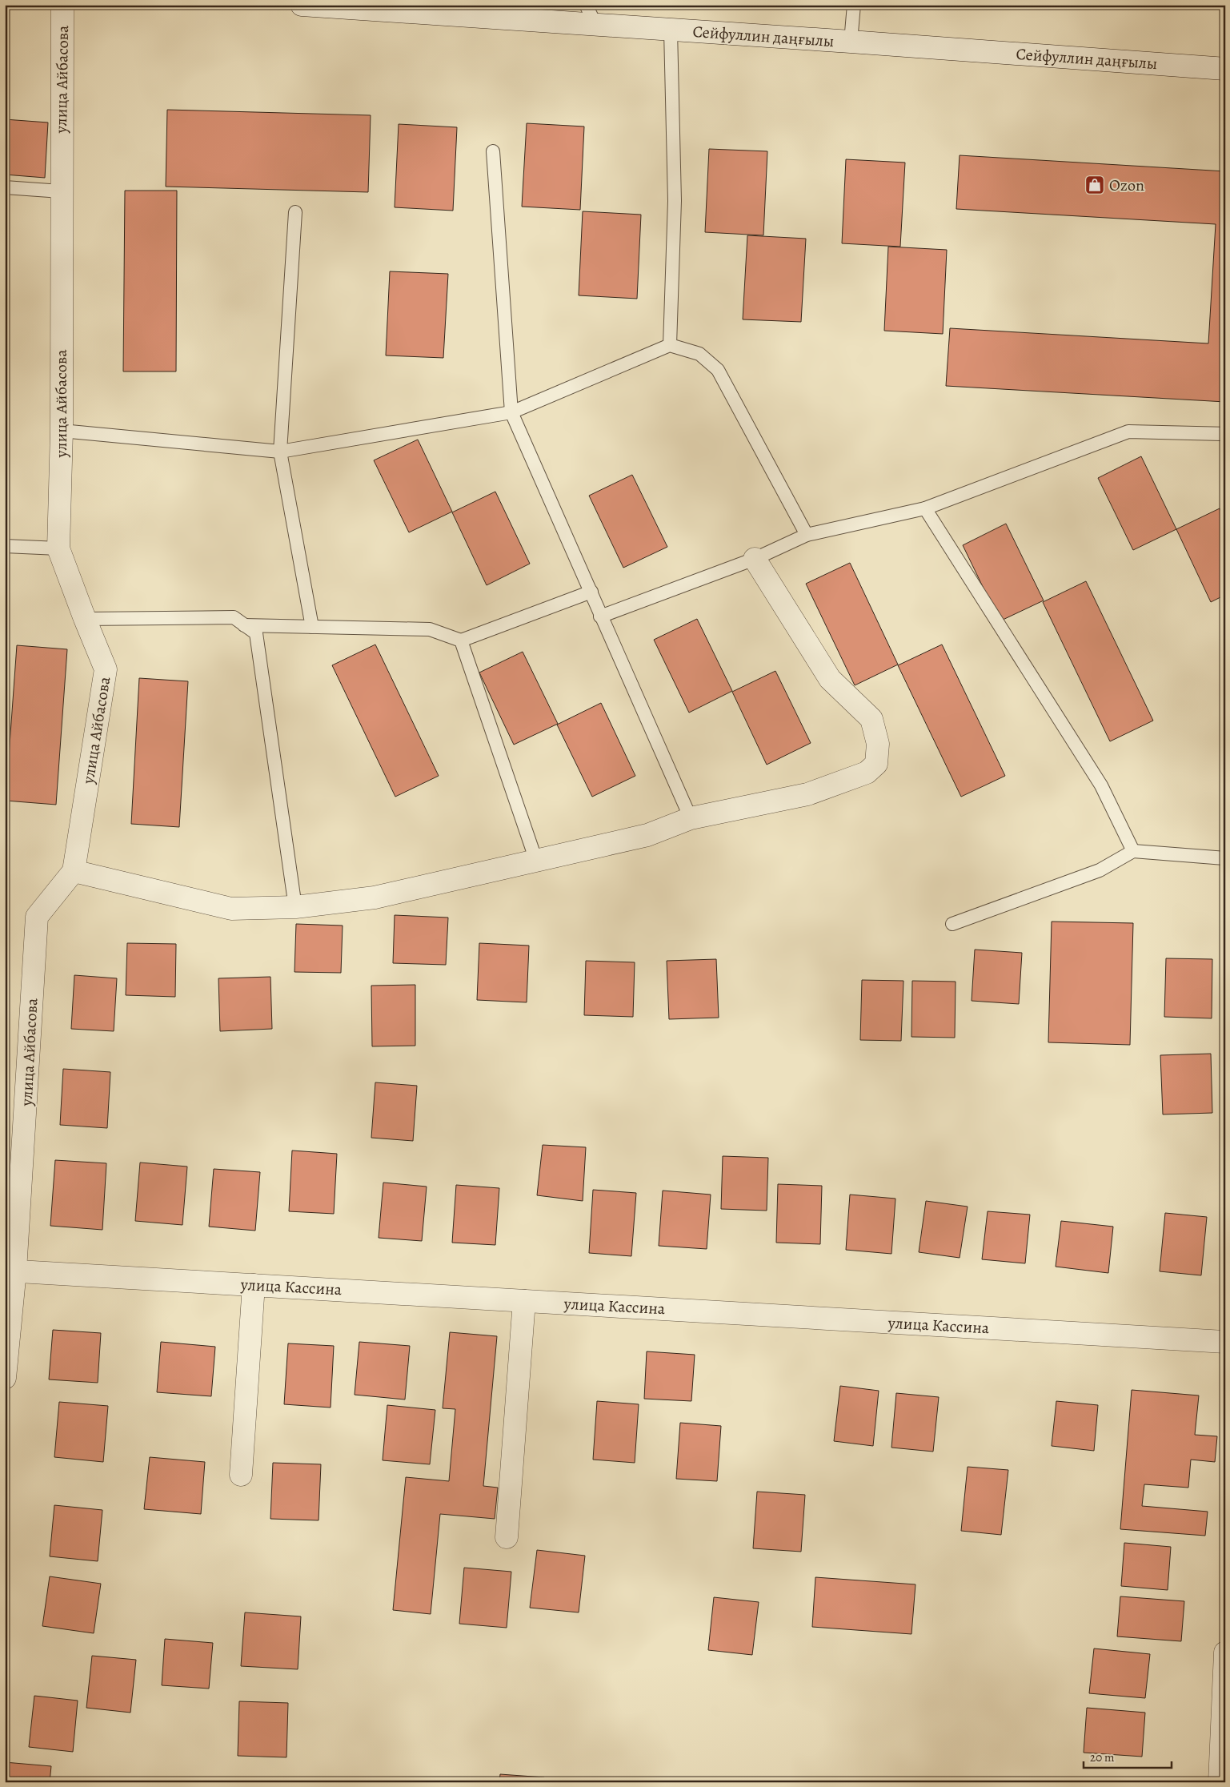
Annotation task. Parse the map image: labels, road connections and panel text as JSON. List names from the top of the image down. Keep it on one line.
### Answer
{"streets":{"street":["Сейфуллин даңғылы","улица Айбасова","улица Кассина"]},"crossings":[["улица Айбасова","улица Кассина"]],"places":{"shop":["Ozon"]},"scale_bar":"20 m"}
